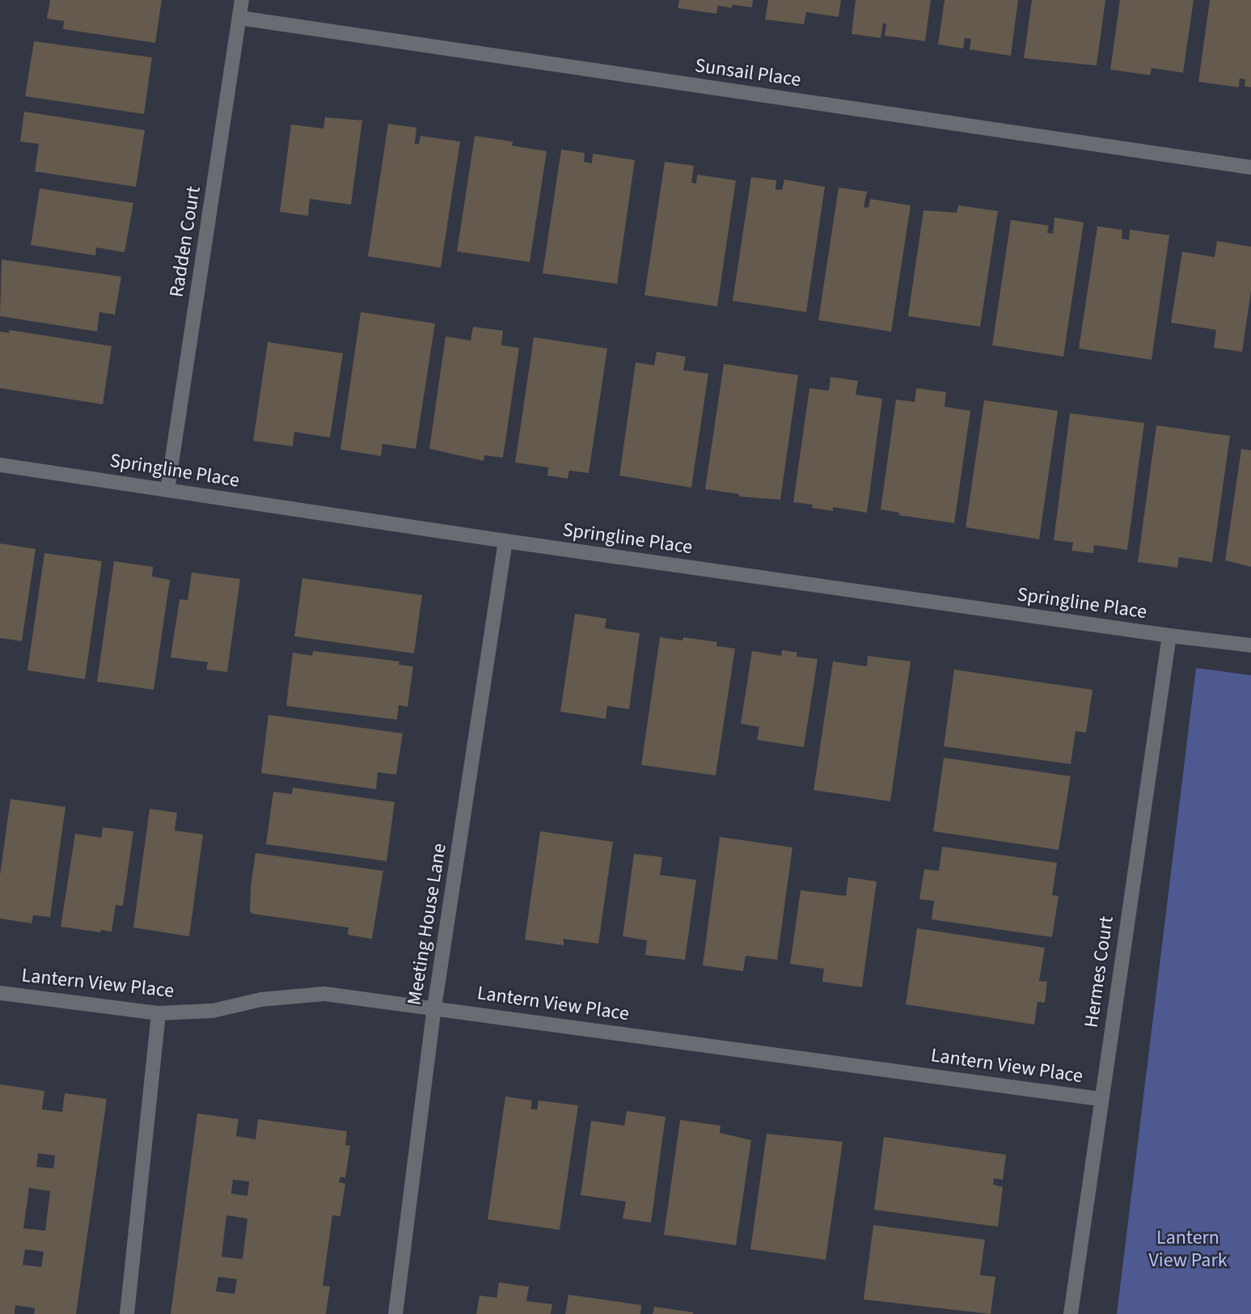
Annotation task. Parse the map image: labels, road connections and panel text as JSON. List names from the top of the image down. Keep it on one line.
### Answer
{"streets":{"street":["Sunsail Place","Radden Court","Springline Place","Meeting House Lane","Hermes Court","Lantern View Place"]},"crossings":[["Sunsail Place","Radden Court"],["Radden Court","Springline Place"],["Springline Place","Meeting House Lane"],["Springline Place","Hermes Court"],["Meeting House Lane","Lantern View Place"],["Hermes Court","Lantern View Place"]],"parks":["Lantern View Park"]}
